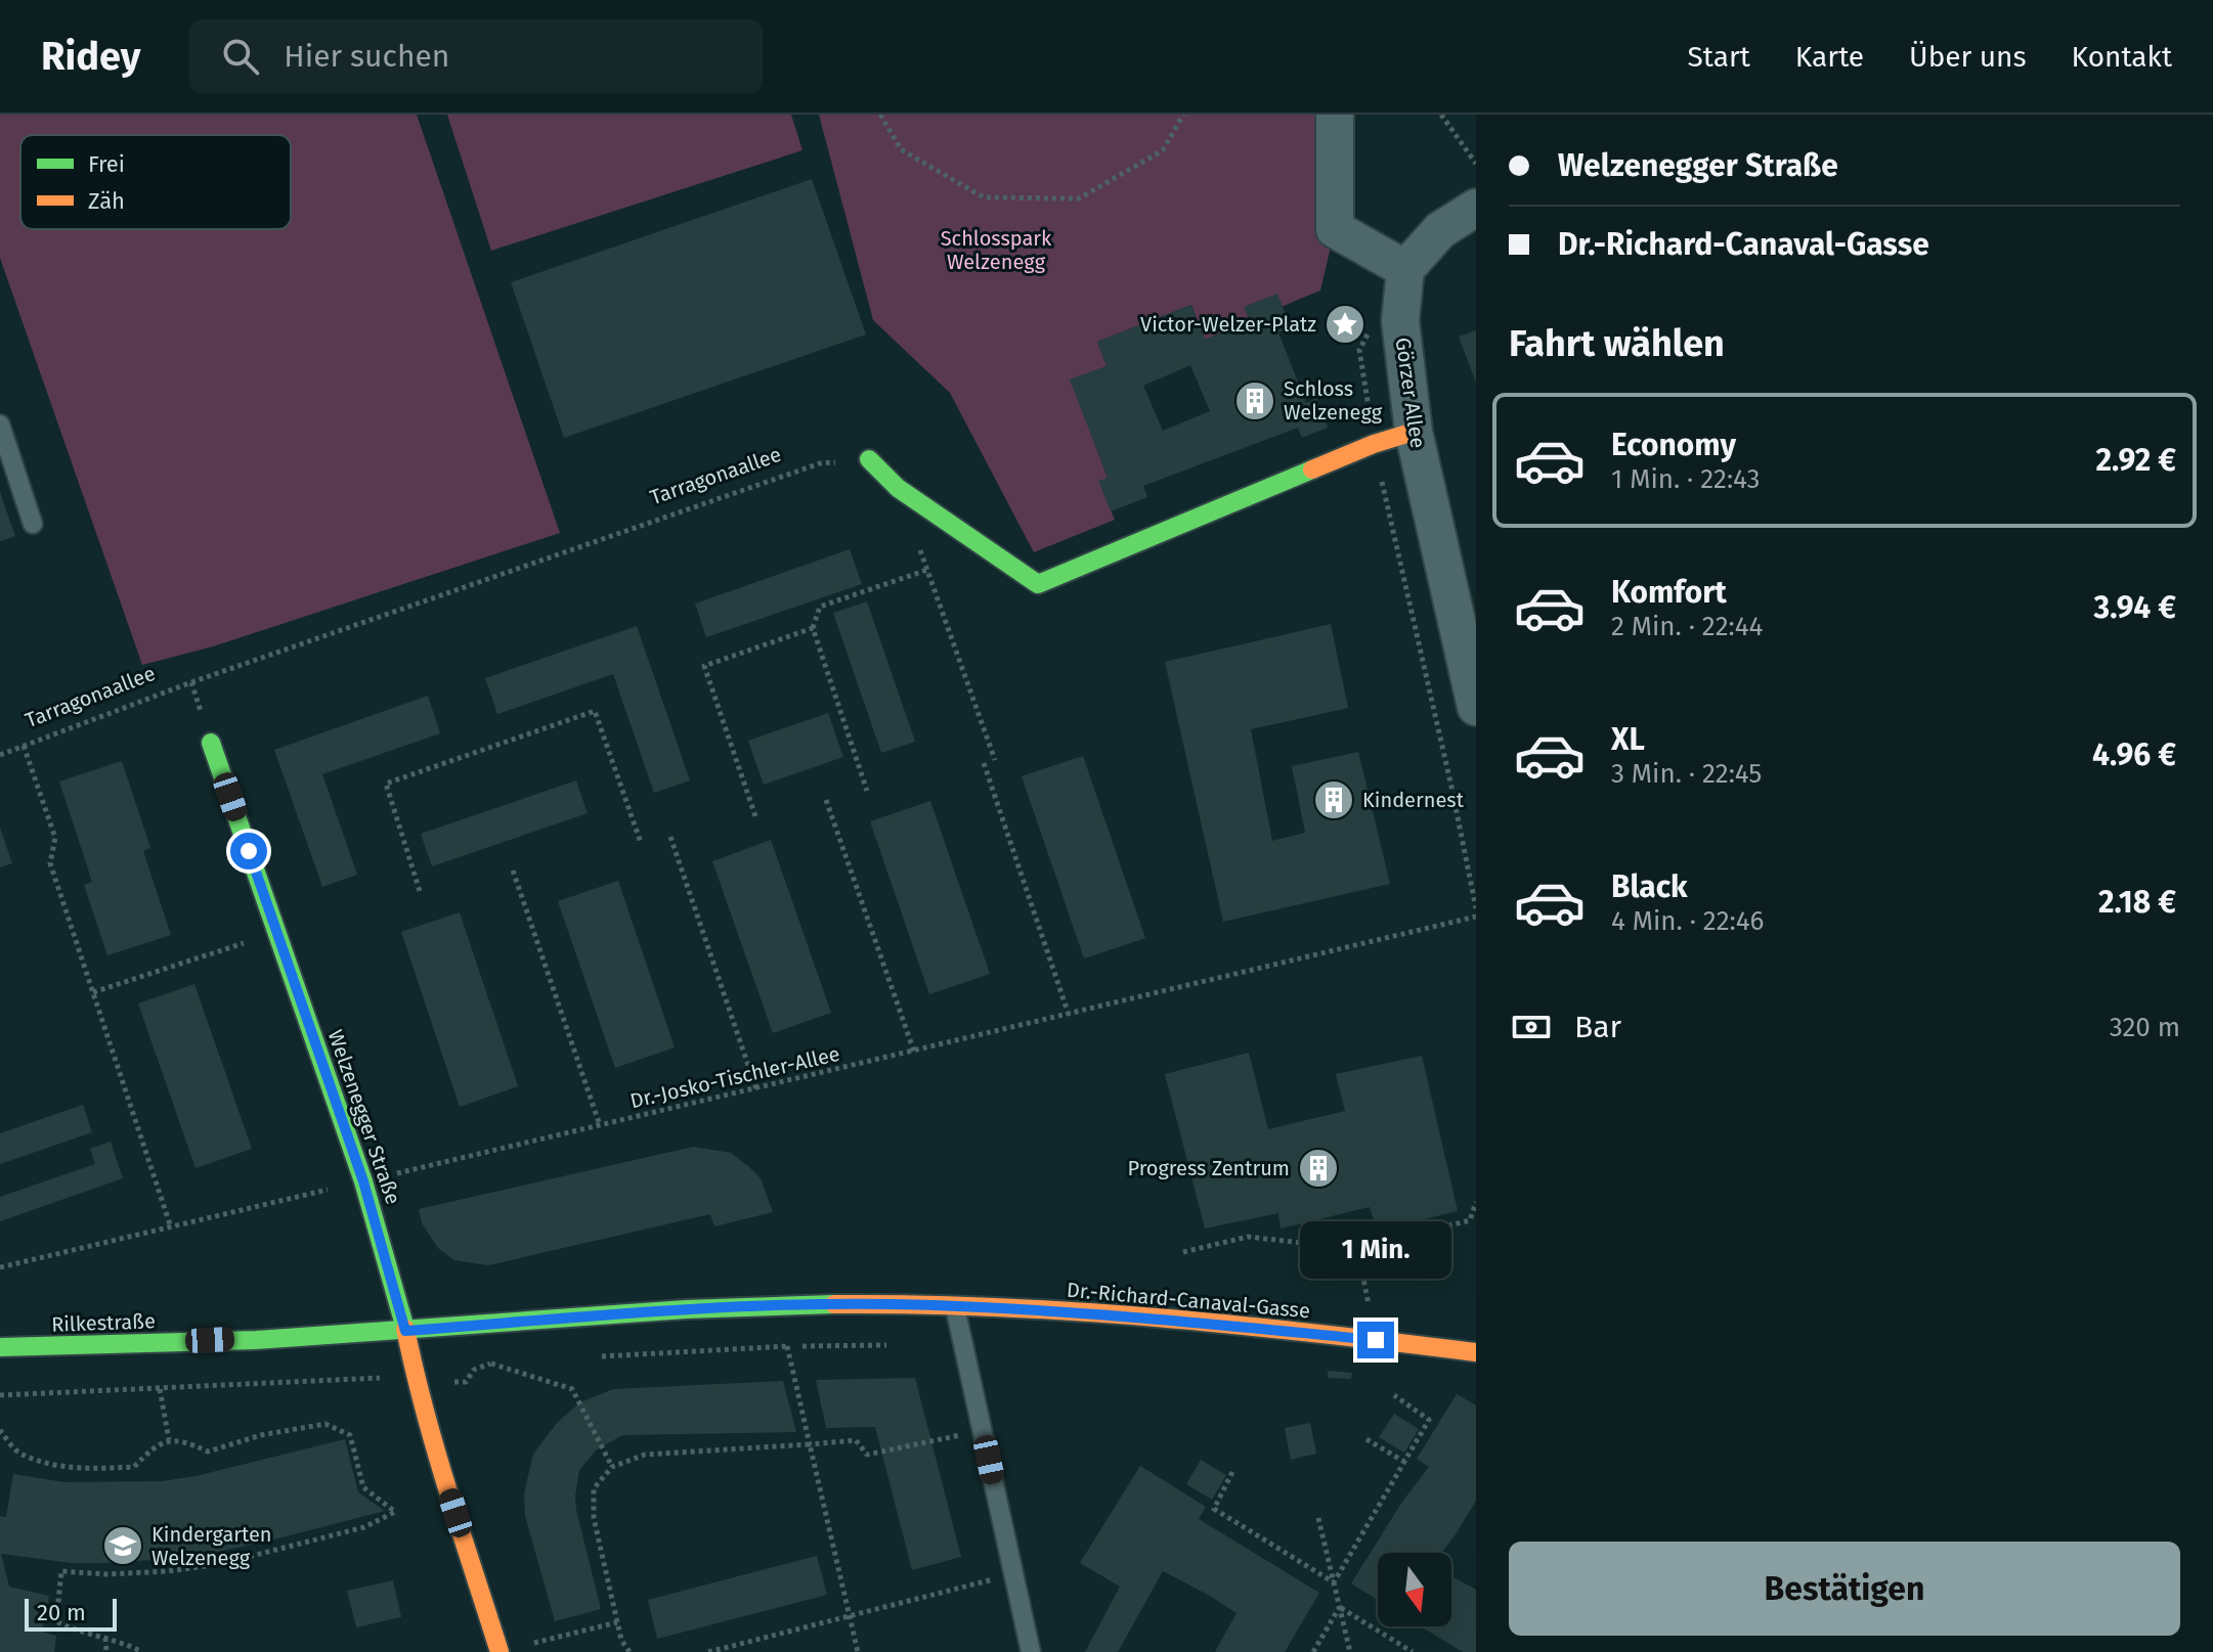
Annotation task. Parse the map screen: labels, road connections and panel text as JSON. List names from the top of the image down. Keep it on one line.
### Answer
{"streets":{"street":["Görzer Allee","Welzenegger Straße","Dr.-Richard-Canaval-Gasse","Rilkestraße"],"path":["Tarragonaallee","Dr.-Josko-Tischler-Allee"]},"crossings":[["Dr.-Josko-Tischler-Allee","Welzenegger Straße"],["Welzenegger Straße","Dr.-Richard-Canaval-Gasse"],["Welzenegger Straße","Rilkestraße"],["Dr.-Richard-Canaval-Gasse","Rilkestraße"]],"parks":["Schlosspark Welzenegg"],"places":{"place":["Victor-Welzer-Platz"],"building":["Schloss Welzenegg","Kindernest","Progress Zentrum"],"school or university":["Kindergarten Welzenegg"]},"legend":["Frei","Zäh"],"scale_bar":"20 m","north":"bottom","page":{"header":"Ridey","search":"Hier suchen","nav":["Start","Karte","Über uns","Kontakt"],"banner":["Welzenegger Straße","Dr.-Richard-Canaval-Gasse"],"heading":"Fahrt wählen","list":[{"name":"Economy","note":"1 Min. · 22:43","value":"2.92 €"},{"name":"Komfort","note":"2 Min. · 22:44","value":"3.94 €"},{"name":"XL","note":"3 Min. · 22:45","value":"4.96 €"},{"name":"Black","note":"4 Min. · 22:46","value":"2.18 €"}],"pay":["Bar","320 m"],"bubble":"1 Min.","buttons":"Bestätigen","scale":"20 m"}}
